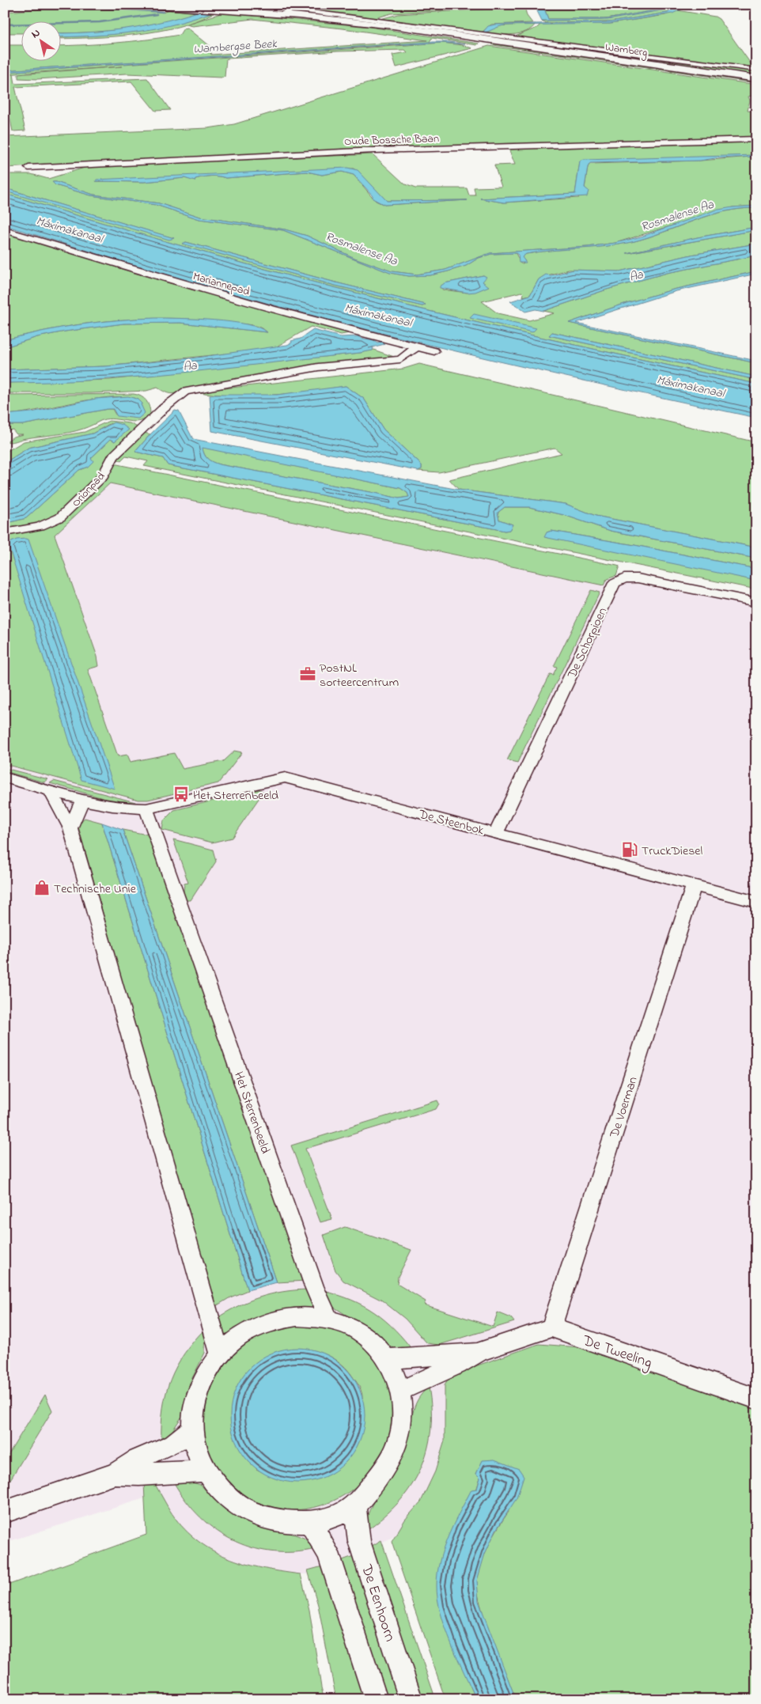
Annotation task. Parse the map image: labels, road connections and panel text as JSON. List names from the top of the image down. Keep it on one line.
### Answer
{"streets":{"main road":["Wamberg"],"street":["Oude Bossche Baan","Mariannepad","Orionpad","De Schorpioen","De Steenbok","De Voerman","Het Sterrenbeeld","De Tweeling","De Eenhoorn"]},"crossings":[["Mariannepad","Orionpad"],["De Schorpioen","De Steenbok"],["De Steenbok","De Voerman"],["De Steenbok","Het Sterrenbeeld"],["De Voerman","De Tweeling"]],"water":["Wambergse Beek","Rosmalense Aa","Máximakanaal","Aa"],"places":{"office":["PostNL sorteercentrum"],"bus stop":["Het Sterrenbeeld"],"fuel station":["TruckDiesel"],"shop":["Technische Unie"]},"north":"top left"}
